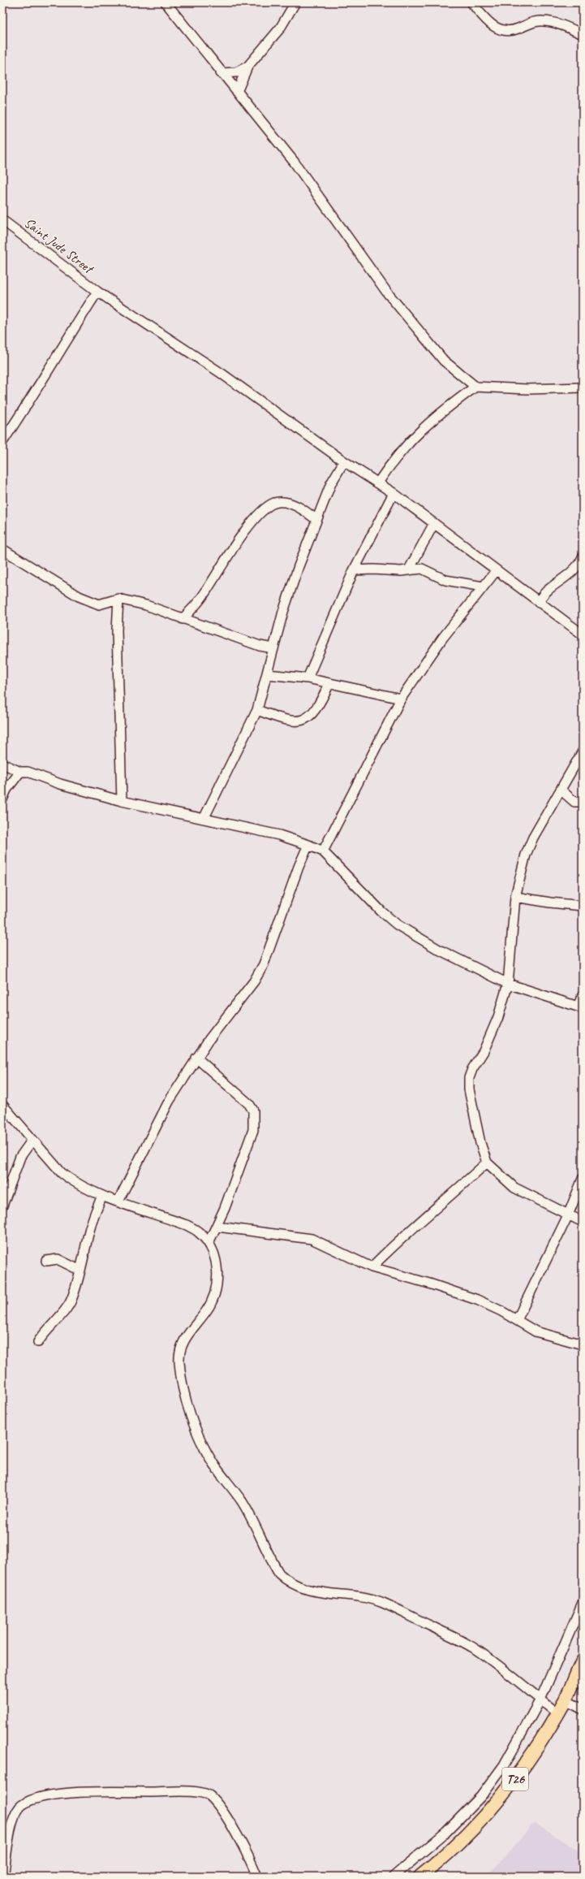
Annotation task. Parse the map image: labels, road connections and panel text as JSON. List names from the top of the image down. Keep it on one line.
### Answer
{"streets":{"highway":["T26"],"street":["Saint Jude Street"]}}
